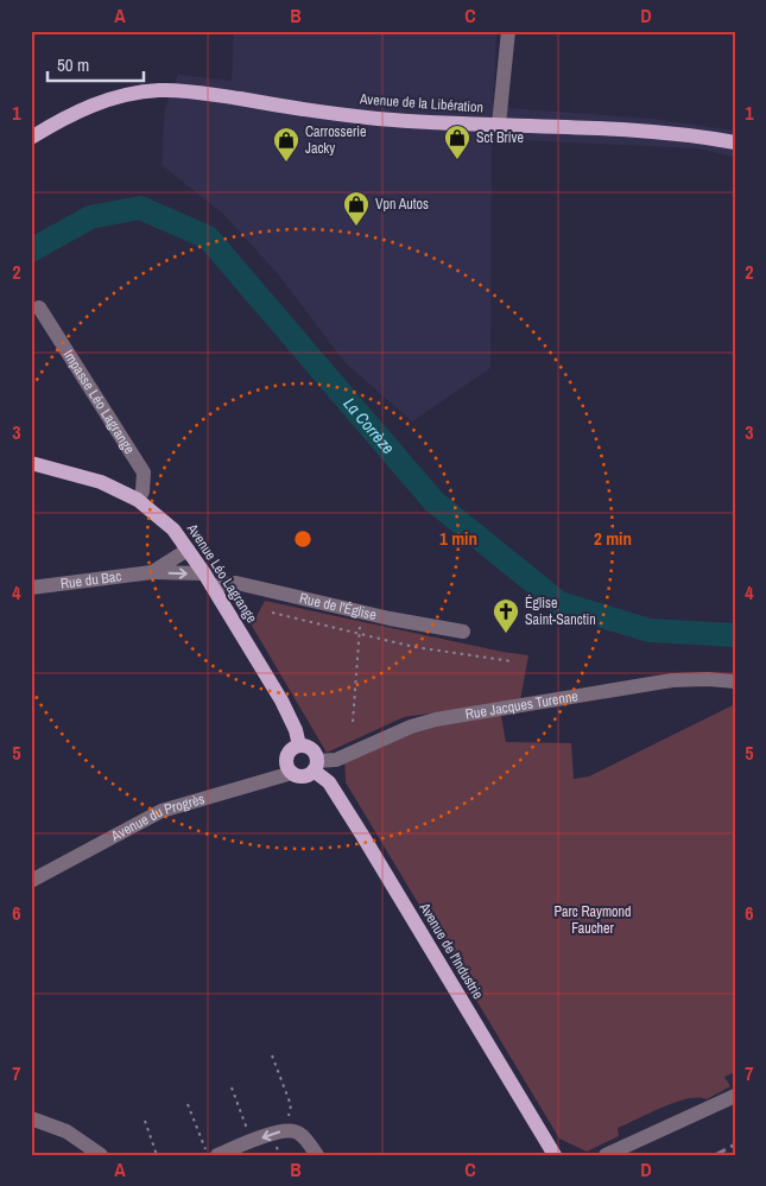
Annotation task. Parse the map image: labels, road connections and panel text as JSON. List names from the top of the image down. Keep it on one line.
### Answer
{"streets":{"main road":["Avenue de la Libération","Avenue Léo Lagrange","Avenue de l'Industrie"],"street":["Impasse Léo Lagrange","Rue du Bac","Rue de l'Église","Rue Jacques Turenne","Avenue du Progrès"]},"crossings":[["Impasse Léo Lagrange","Avenue Léo Lagrange"],["Avenue Léo Lagrange","Rue du Bac"],["Avenue Léo Lagrange","Rue de l'Église"],["Avenue Léo Lagrange","Rue Jacques Turenne"],["Avenue Léo Lagrange","Avenue du Progrès"],["Avenue Léo Lagrange","Avenue de l'Industrie"],["Rue Jacques Turenne","Avenue du Progrès"],["Rue Jacques Turenne","Avenue de l'Industrie"],["Avenue du Progrès","Avenue de l'Industrie"]],"water":["La Corrèze"],"parks":["Parc Raymond Faucher"],"places":{"shop":["Sct Brive","Carrosserie Jacky","Vpn Autos"],"church":["Église Saint-Sanctin"]},"scale_bar":"50 m","grid":{"columns":["A","B","C","D"],"rows":["1","2","3","4","5","6","7"]},"rings":["1 min","2 min"]}
